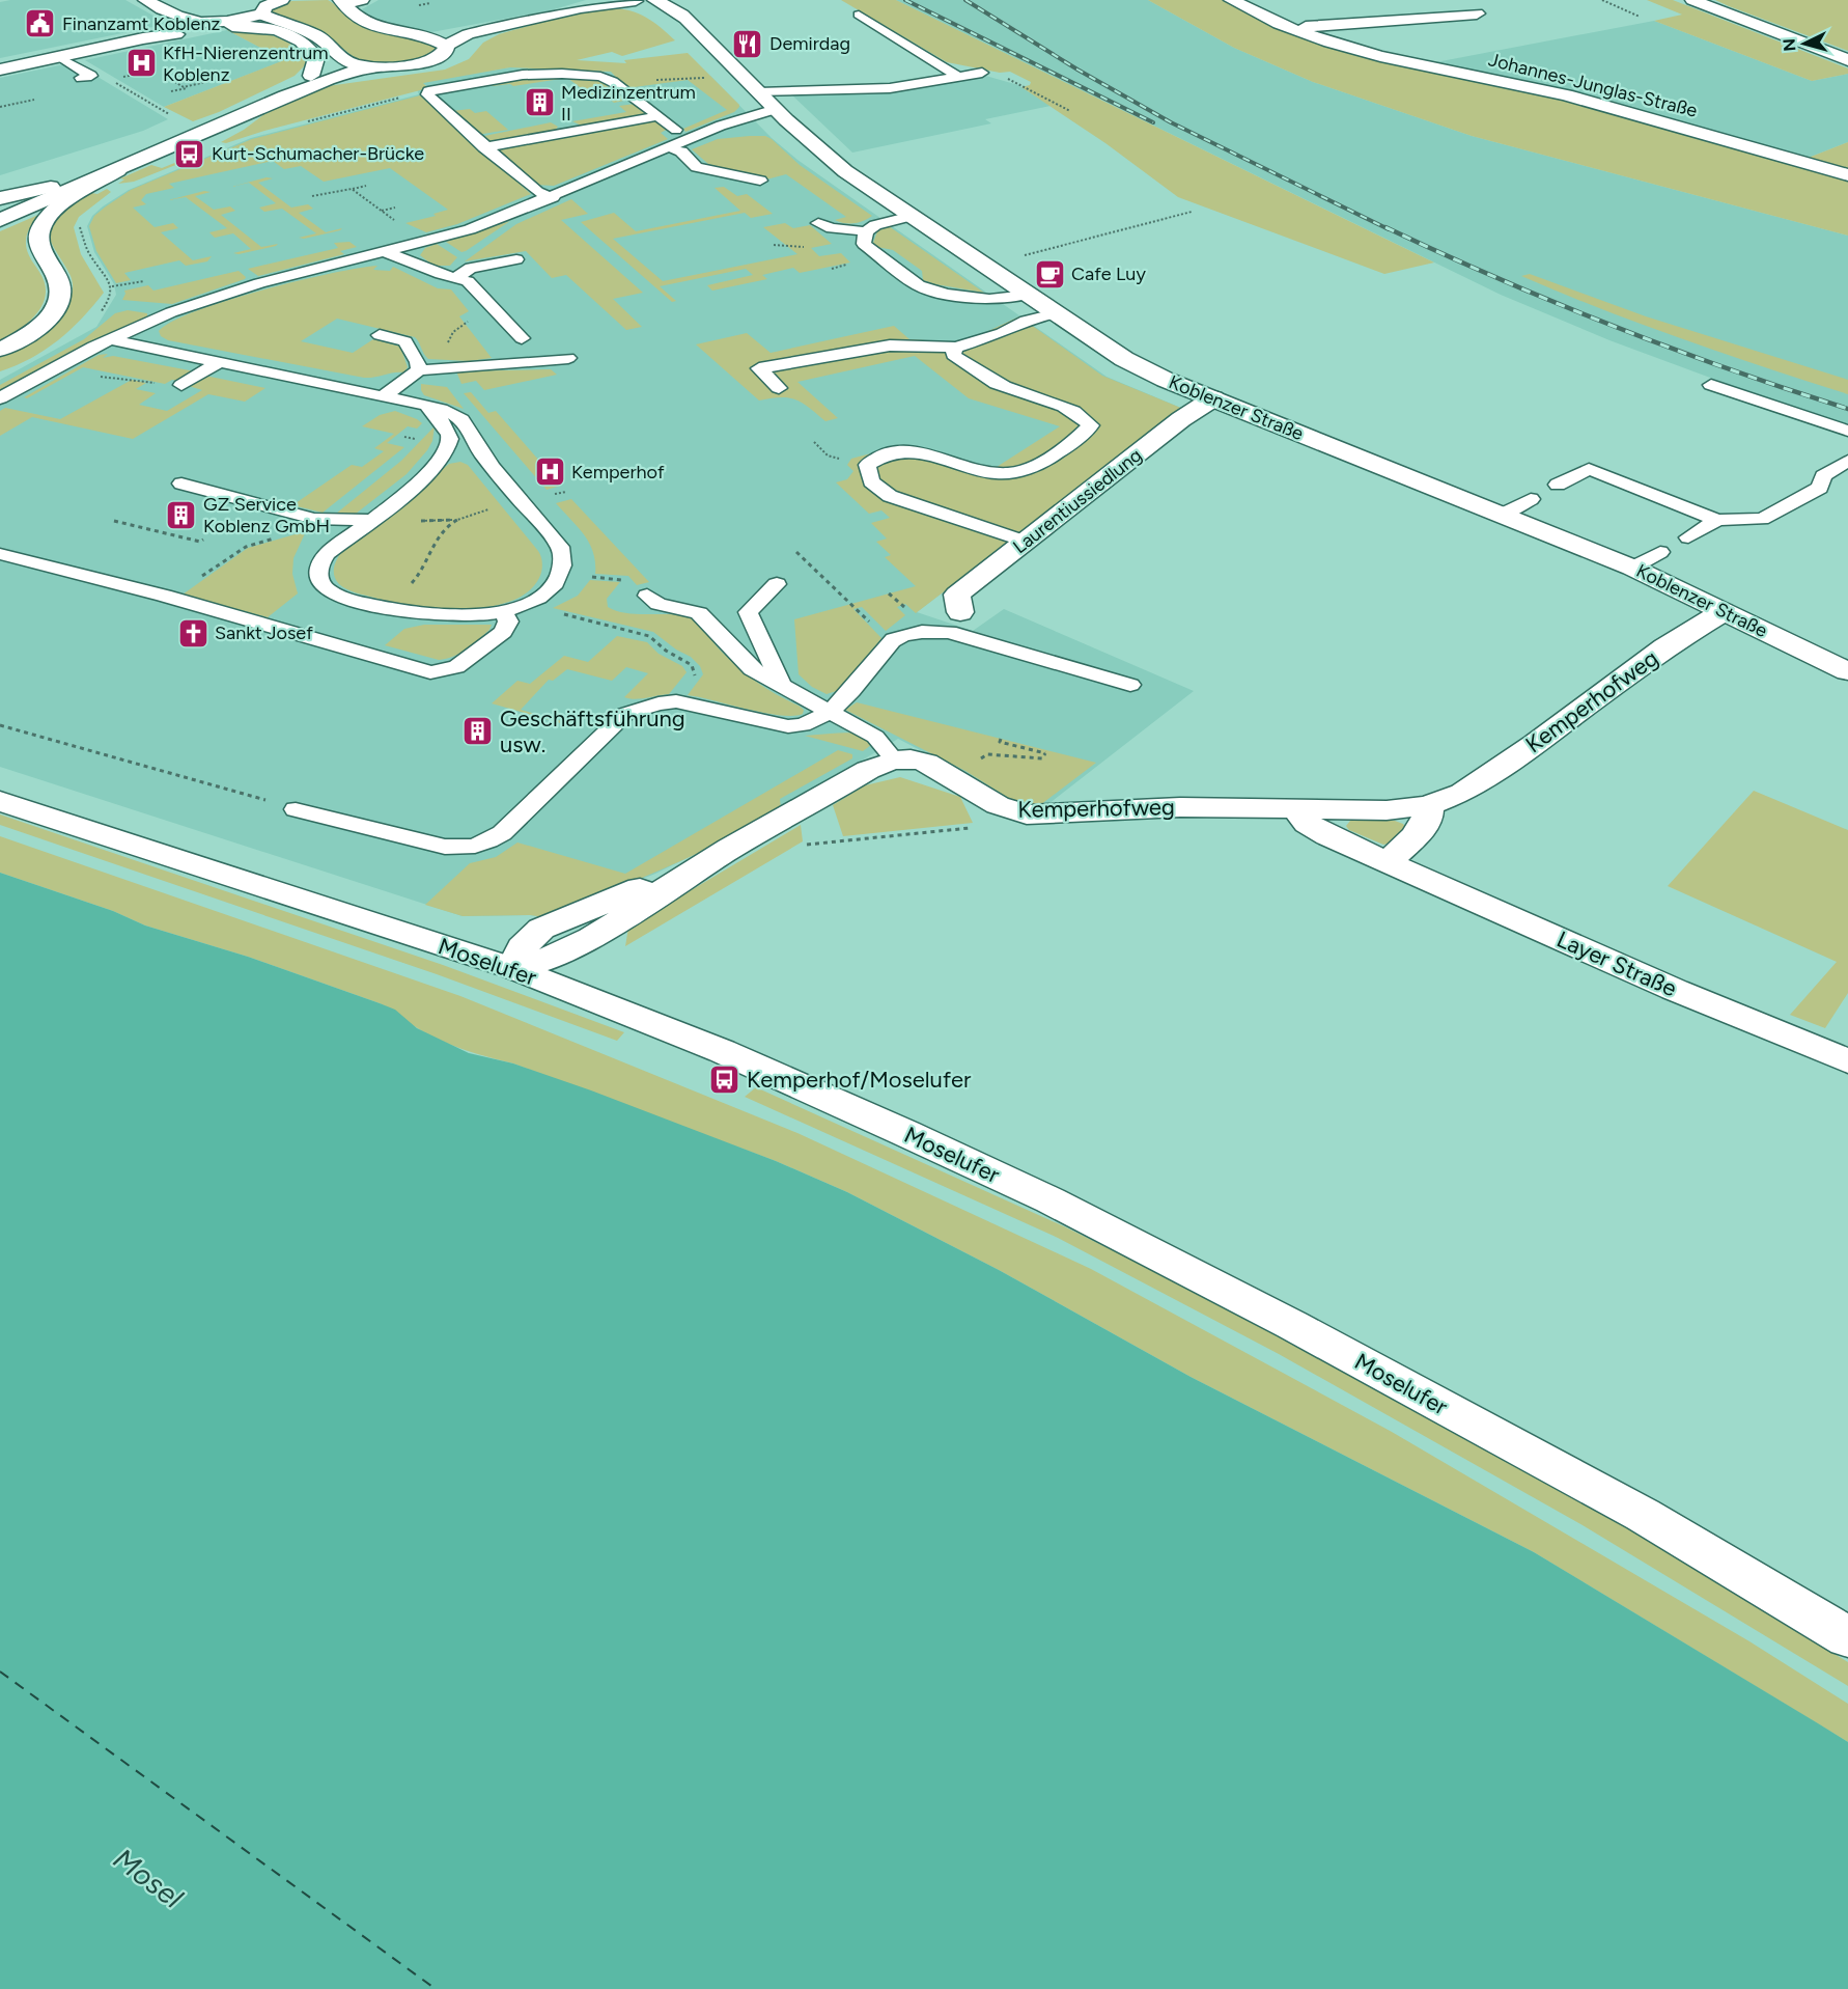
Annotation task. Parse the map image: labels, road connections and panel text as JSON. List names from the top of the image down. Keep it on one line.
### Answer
{"streets":{"street":["Johannes-Junglas-Straße","Koblenzer Straße","Laurentiussiedlung","Kemperhofweg","Moselufer","Layer Straße"]},"crossings":[["Koblenzer Straße","Laurentiussiedlung"],["Koblenzer Straße","Kemperhofweg"],["Kemperhofweg","Moselufer"]],"water":["Mosel"],"places":{"public building":["Finanzamt Koblenz"],"restaurant":["Demirdag"],"hospital":["KfH-Nierenzentrum Koblenz","Kemperhof"],"building":["Medizinzentrum II","GZ Service Koblenz GmbH","Geschäftsführung usw."],"bus stop":["Kurt-Schumacher-Brücke","Kemperhof/Moselufer"],"cafe":["Cafe Luy"],"church":["Sankt Josef"]},"north":"left"}
